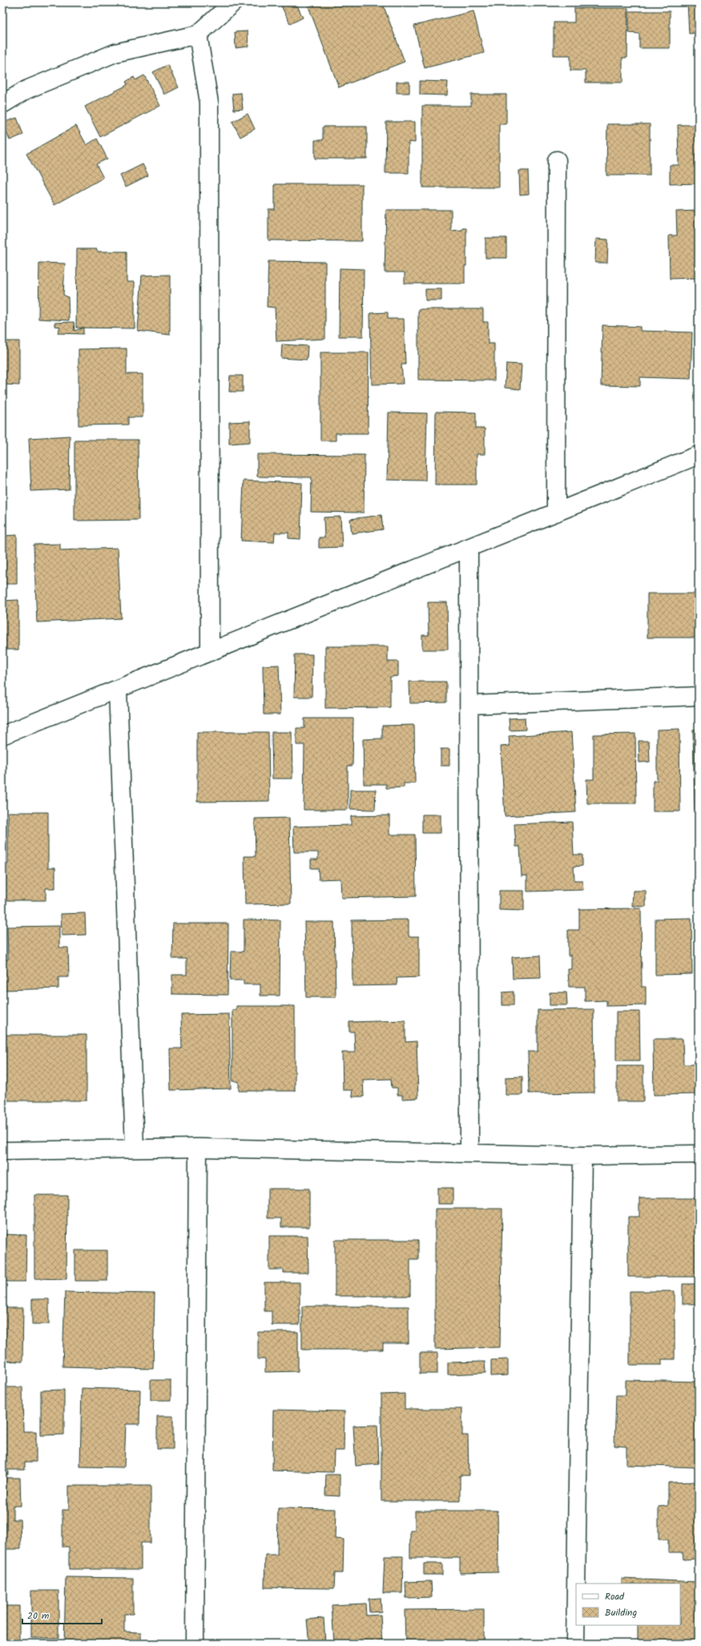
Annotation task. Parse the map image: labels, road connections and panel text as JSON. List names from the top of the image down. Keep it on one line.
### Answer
{"legend":["Road","Building"],"scale_bar":"20 m"}
